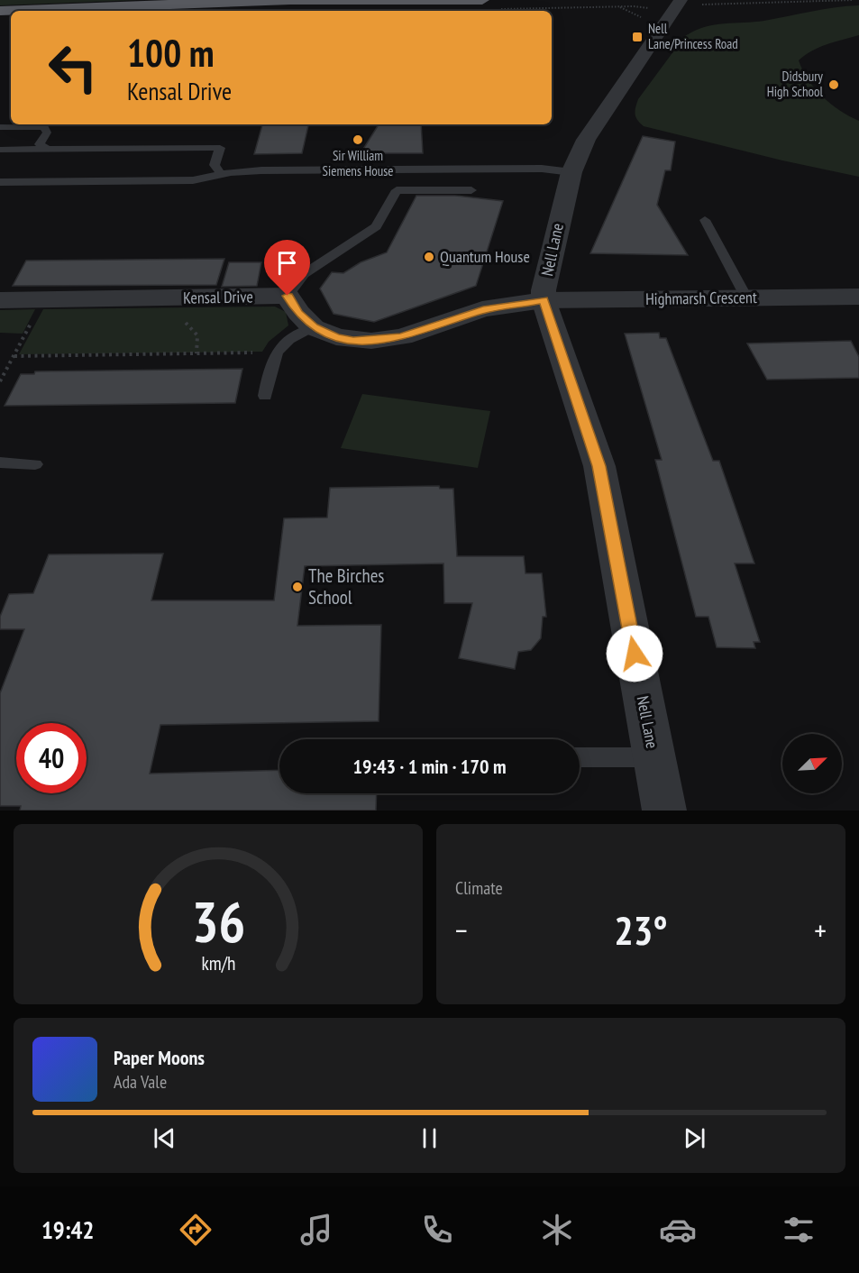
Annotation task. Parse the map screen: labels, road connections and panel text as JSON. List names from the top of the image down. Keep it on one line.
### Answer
{"streets":{"street":["Nell Lane","Kensal Drive","Highmarsh Crescent"]},"crossings":[["Nell Lane","Highmarsh Crescent"]],"places":{"transit":["Nell Lane/Princess Road"],"other":["Didsbury High School","Sir William Siemens House","Quantum House","The Birches School"]},"north":"top right","page":{"turn":["100 m","Kensal Drive"],"limit":"40","trip":"19:43 · 1 min · 170 m","tile":"Climate","heat":["−","23°","+"],"song":["Paper Moons","Ada Vale"],"tabs":"19:42","gauge":["36","km/h"]}}
